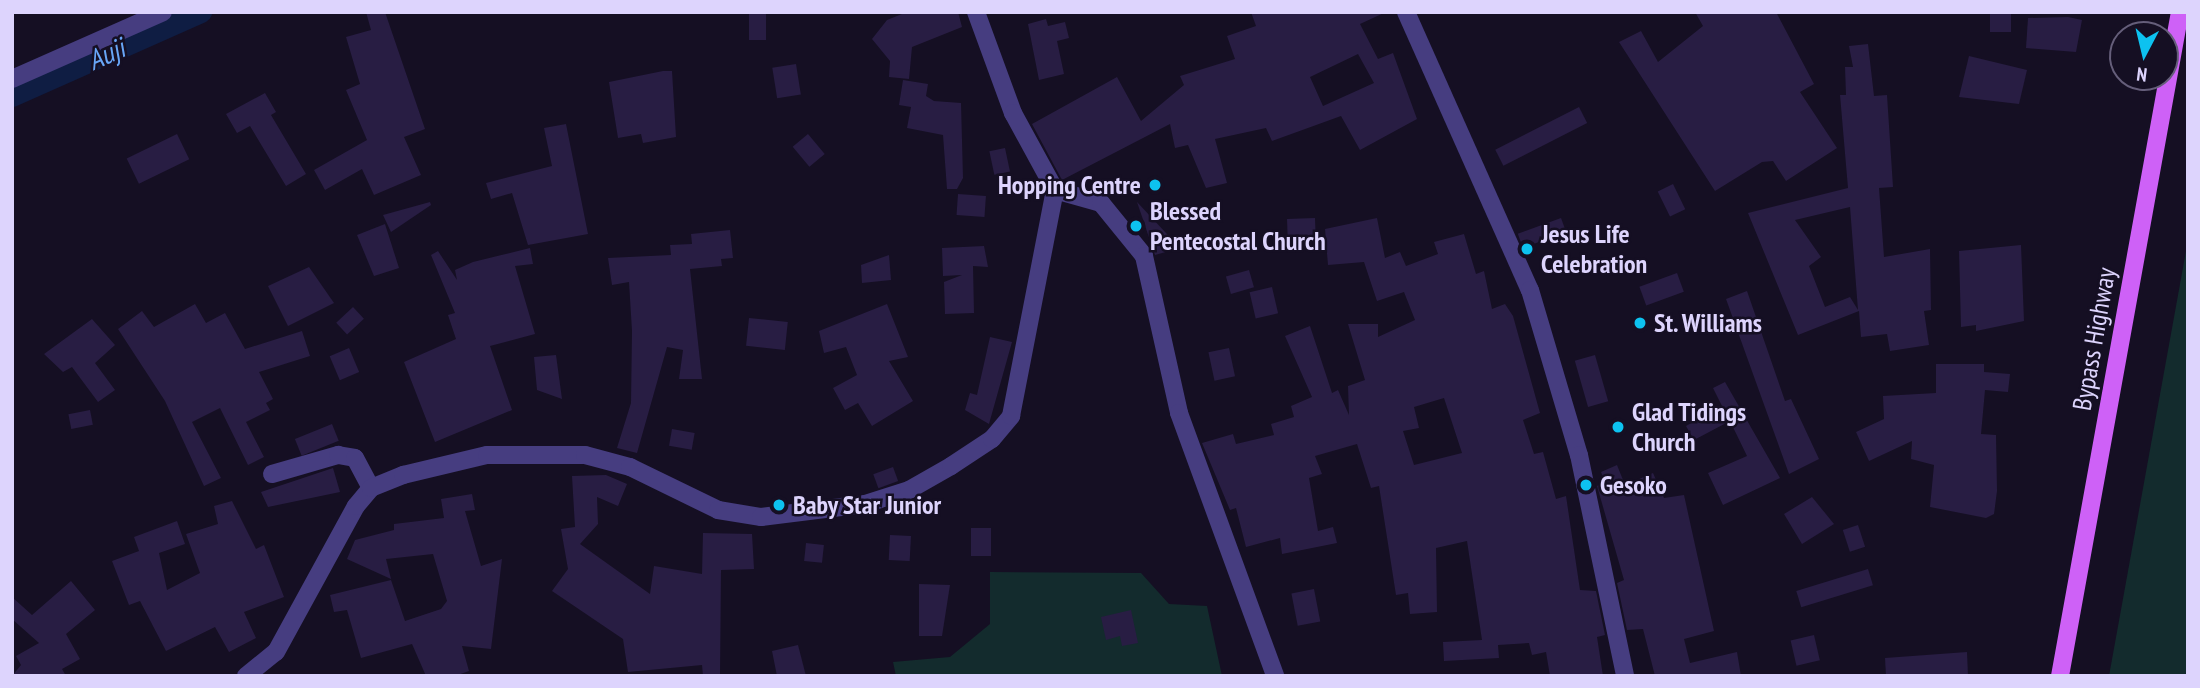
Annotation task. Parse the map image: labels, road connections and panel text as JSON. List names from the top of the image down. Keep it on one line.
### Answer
{"streets":{"main road":["Bypass Highway"]},"water":["Auji"],"places":["Hopping Centre","Blessed Pentecostal Church","Jesus Life Celebration","St. Williams","Glad Tidings Church","Gesoko","Baby Star Junior"],"north":"bottom"}
